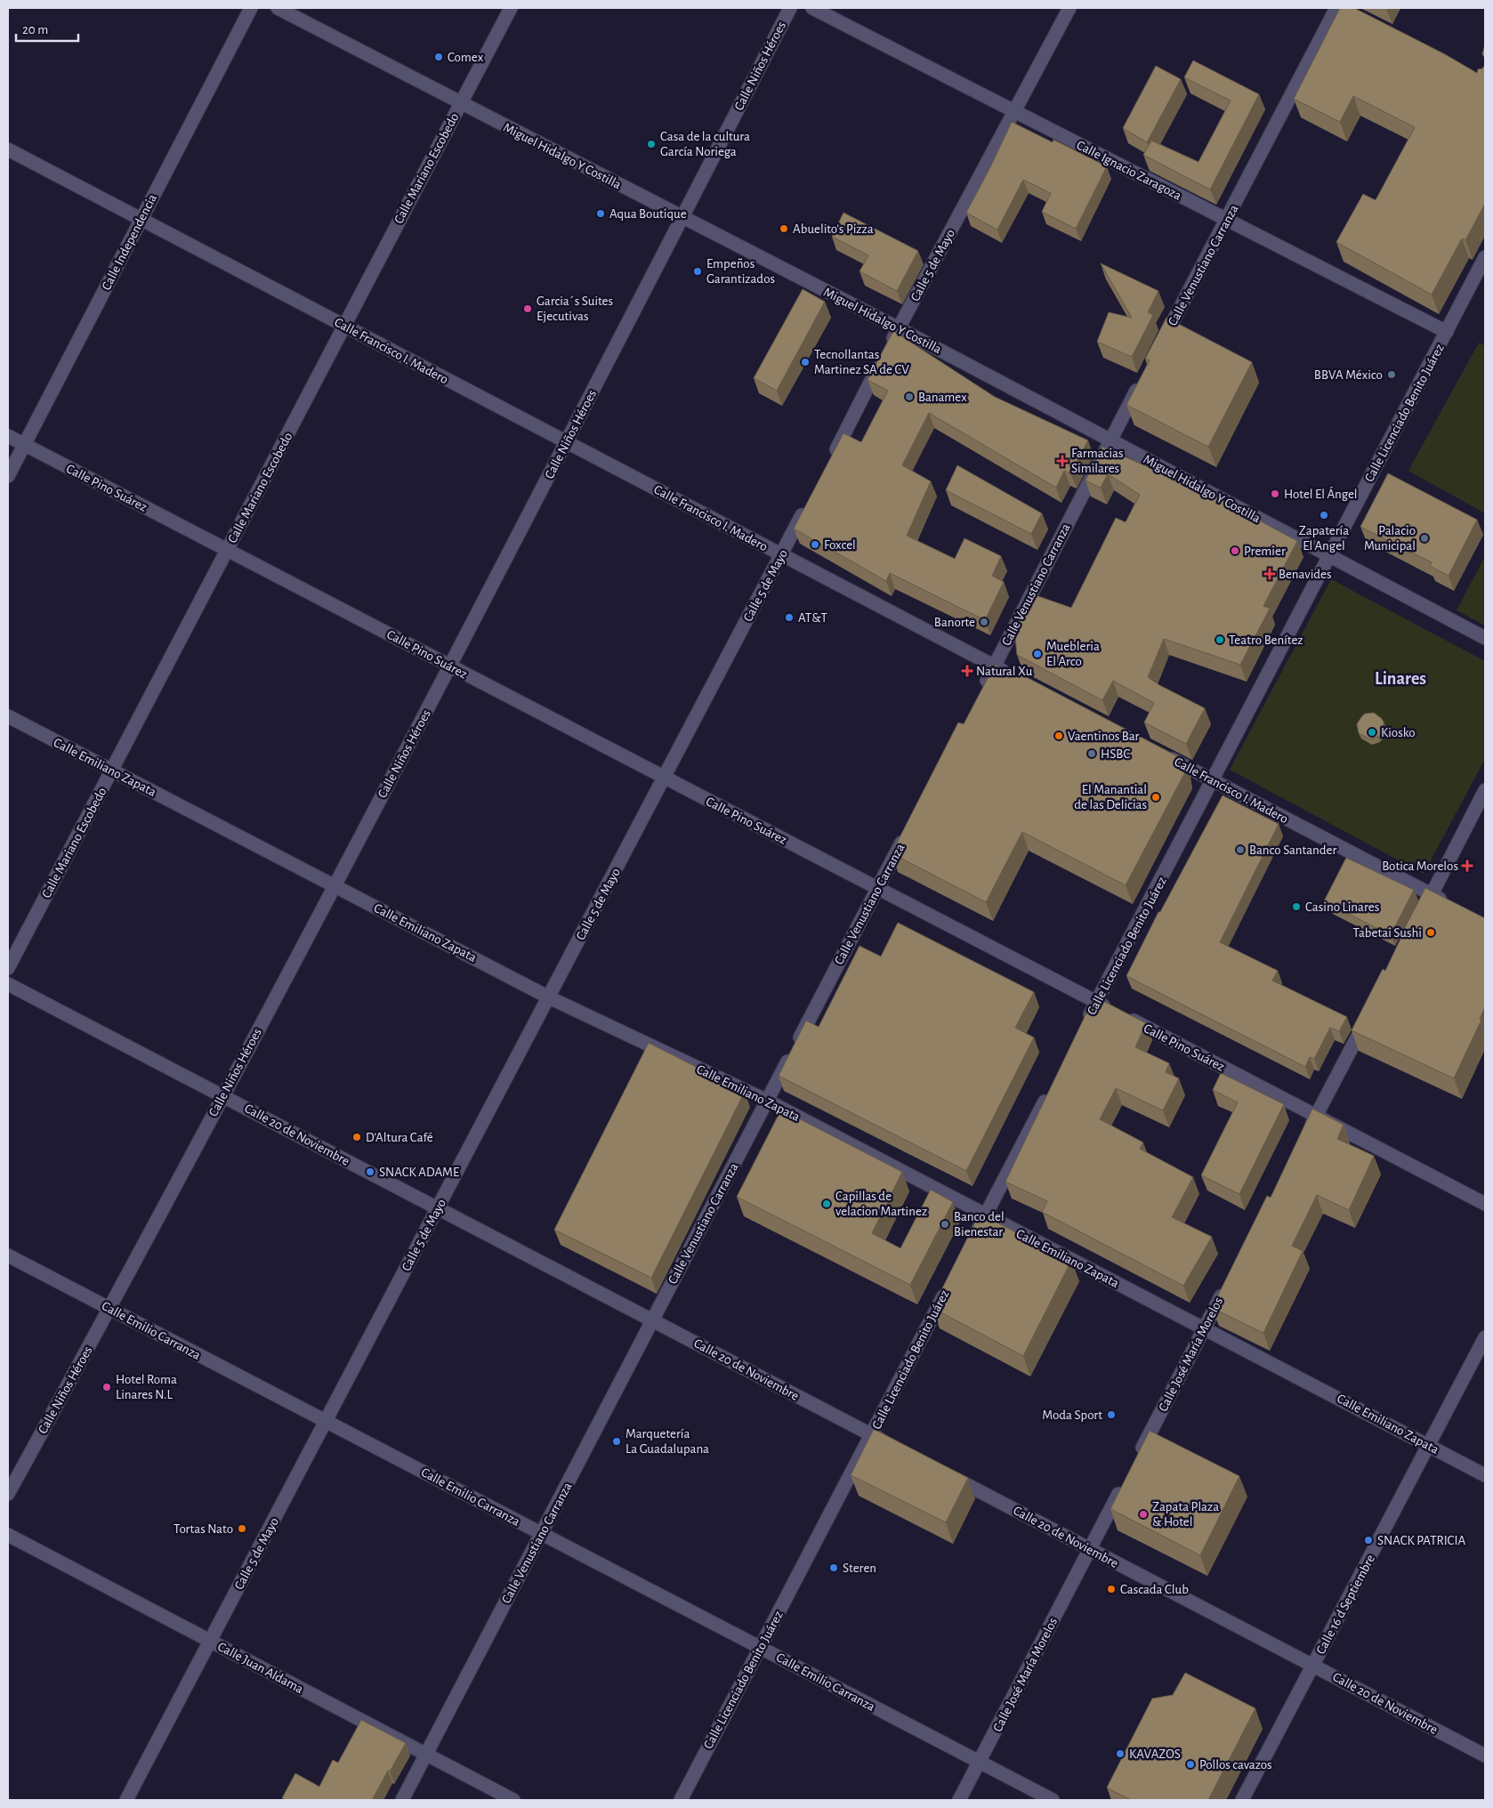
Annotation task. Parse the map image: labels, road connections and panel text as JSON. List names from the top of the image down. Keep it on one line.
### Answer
{"streets":{"street":["Calle Niños Héroes","Miguel Hidalgo Y Costilla","Calle Mariano Escobedo","Calle Ignacio Zaragoza","Calle Independencia","Calle 5 de Mayo","Calle Venustiano Carranza","Calle Francisco I. Madero","Calle Licenciado Benito Juárez","Calle Pino Suárez","Calle Emiliano Zapata","Calle 20 de Noviembre","Calle Emilio Carranza","Calle José María Morelos","Calle 16 d Septiembre","Calle Juan Aldama"]},"crossings":[["Calle Niños Héroes","Miguel Hidalgo Y Costilla"],["Calle Niños Héroes","Calle Francisco I. Madero"],["Calle Niños Héroes","Calle Pino Suárez"],["Calle Niños Héroes","Calle Emiliano Zapata"],["Calle Niños Héroes","Calle 20 de Noviembre"],["Calle Niños Héroes","Calle Emilio Carranza"],["Miguel Hidalgo Y Costilla","Calle Mariano Escobedo"],["Miguel Hidalgo Y Costilla","Calle 5 de Mayo"],["Miguel Hidalgo Y Costilla","Calle Venustiano Carranza"],["Miguel Hidalgo Y Costilla","Calle Licenciado Benito Juárez"],["Calle Mariano Escobedo","Calle Francisco I. Madero"],["Calle Mariano Escobedo","Calle Pino Suárez"],["Calle Mariano Escobedo","Calle Emiliano Zapata"],["Calle Ignacio Zaragoza","Calle 5 de Mayo"],["Calle Ignacio Zaragoza","Calle Venustiano Carranza"],["Calle Ignacio Zaragoza","Calle Licenciado Benito Juárez"],["Calle Independencia","Calle Francisco I. Madero"],["Calle Independencia","Calle Pino Suárez"],["Calle 5 de Mayo","Calle Francisco I. Madero"],["Calle 5 de Mayo","Calle Pino Suárez"],["Calle 5 de Mayo","Calle Emiliano Zapata"],["Calle 5 de Mayo","Calle 20 de Noviembre"],["Calle 5 de Mayo","Calle Emilio Carranza"],["Calle 5 de Mayo","Calle Juan Aldama"],["Calle Venustiano Carranza","Calle Francisco I. Madero"],["Calle Venustiano Carranza","Calle Pino Suárez"],["Calle Venustiano Carranza","Calle Emiliano Zapata"],["Calle Venustiano Carranza","Calle 20 de Noviembre"],["Calle Venustiano Carranza","Calle Emilio Carranza"],["Calle Venustiano Carranza","Calle Juan Aldama"],["Calle Francisco I. Madero","Calle Licenciado Benito Juárez"],["Calle Licenciado Benito Juárez","Calle Pino Suárez"],["Calle Licenciado Benito Juárez","Calle 20 de Noviembre"],["Calle Licenciado Benito Juárez","Calle Emilio Carranza"],["Calle Emiliano Zapata","Calle José María Morelos"],["Calle Emiliano Zapata","Calle 16 d Septiembre"],["Calle 20 de Noviembre","Calle José María Morelos"],["Calle 20 de Noviembre","Calle 16 d Septiembre"],["Calle Emilio Carranza","Calle José María Morelos"]],"districts":["Linares"],"places":{"other":["Comex","Casa de la cultura García Noriega","Aqua Boutique","Abuelito's Pizza","Empeños Garantizados","Garcia´s Suites Ejecutivas","Tecnollantas Martinez SA de CV","BBVA México","Banamex","Hotel El Ángel","Zapatería El Angel","Palacio Municipal","Foxcel","Premier","AT&T","Banorte","Teatro Benítez","Muebleria El Arco","Kiosko","Vaentinos Bar","HSBC","El Manantial de las Delicias","Banco Santander","Casino Linares","Tabetai Sushi","D'Altura Café","SNACK ADAME","Capillas de velacion Martinez","Banco del Bienestar","Hotel Roma Linares N.L","Moda Sport","Marquetería La Guadalupana","Zapata Plaza & Hotel","Tortas Nato","SNACK PATRICIA","Steren","Cascada Club","KAVAZOS","Pollos cavazos"],"health":["Farmacias Similares","Benavides","Natural Xu","Botica Morelos"]},"scale_bar":"20 m"}
